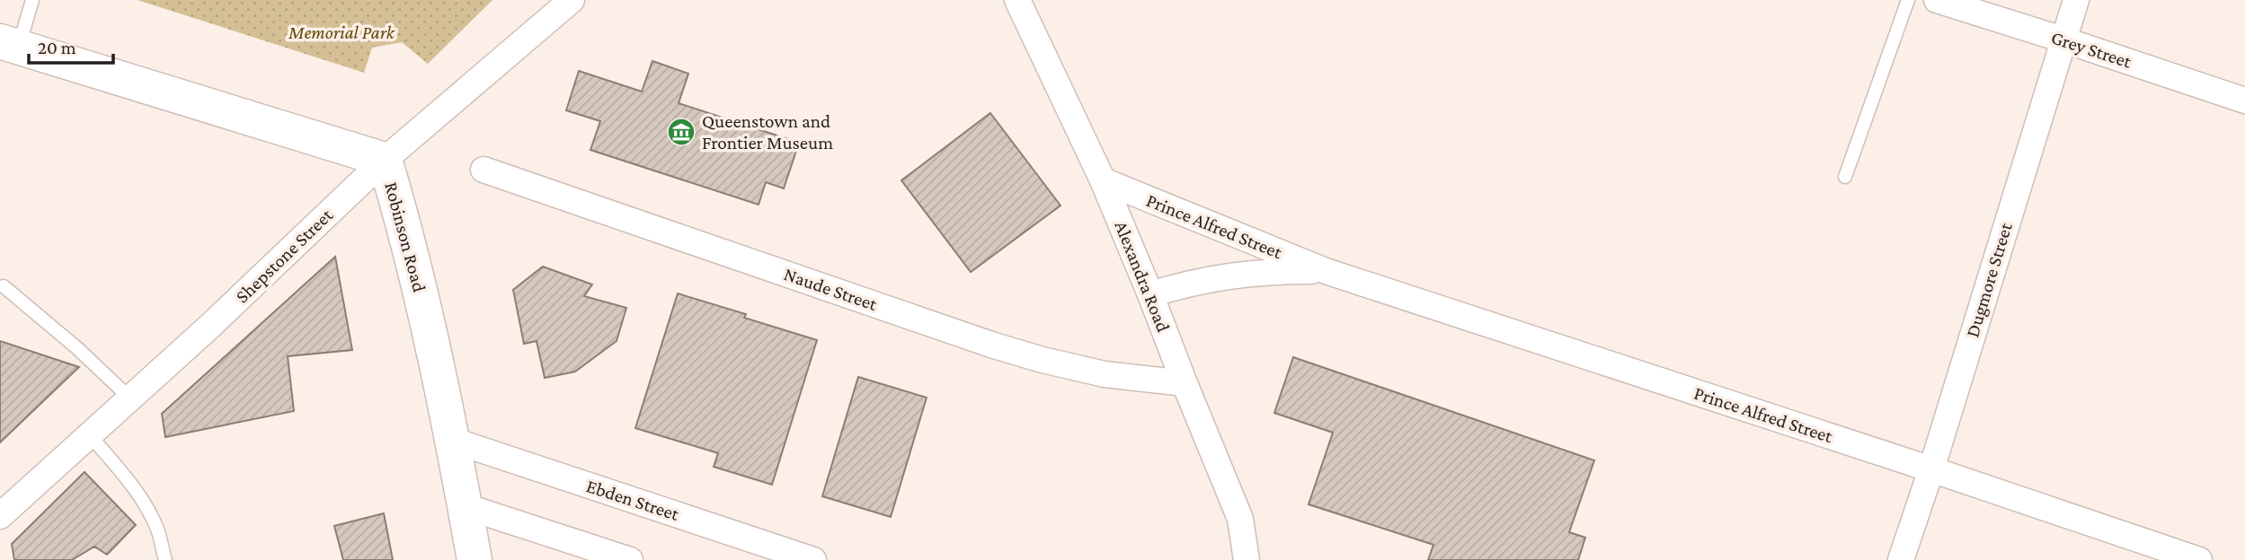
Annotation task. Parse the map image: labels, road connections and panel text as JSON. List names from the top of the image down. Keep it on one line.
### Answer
{"streets":{"street":["Grey Street","Prince Alfred Street","Robinson Road","Shepstone Street","Alexandra Road","Dugmore Street","Naude Street","Ebden Street"]},"crossings":[["Grey Street","Dugmore Street"],["Prince Alfred Street","Alexandra Road"],["Prince Alfred Street","Dugmore Street"],["Robinson Road","Shepstone Street"],["Robinson Road","Ebden Street"],["Alexandra Road","Naude Street"]],"parks":["Memorial Park"],"places":{"museum":["Queenstown and Frontier Museum"]},"scale_bar":"20 m"}
